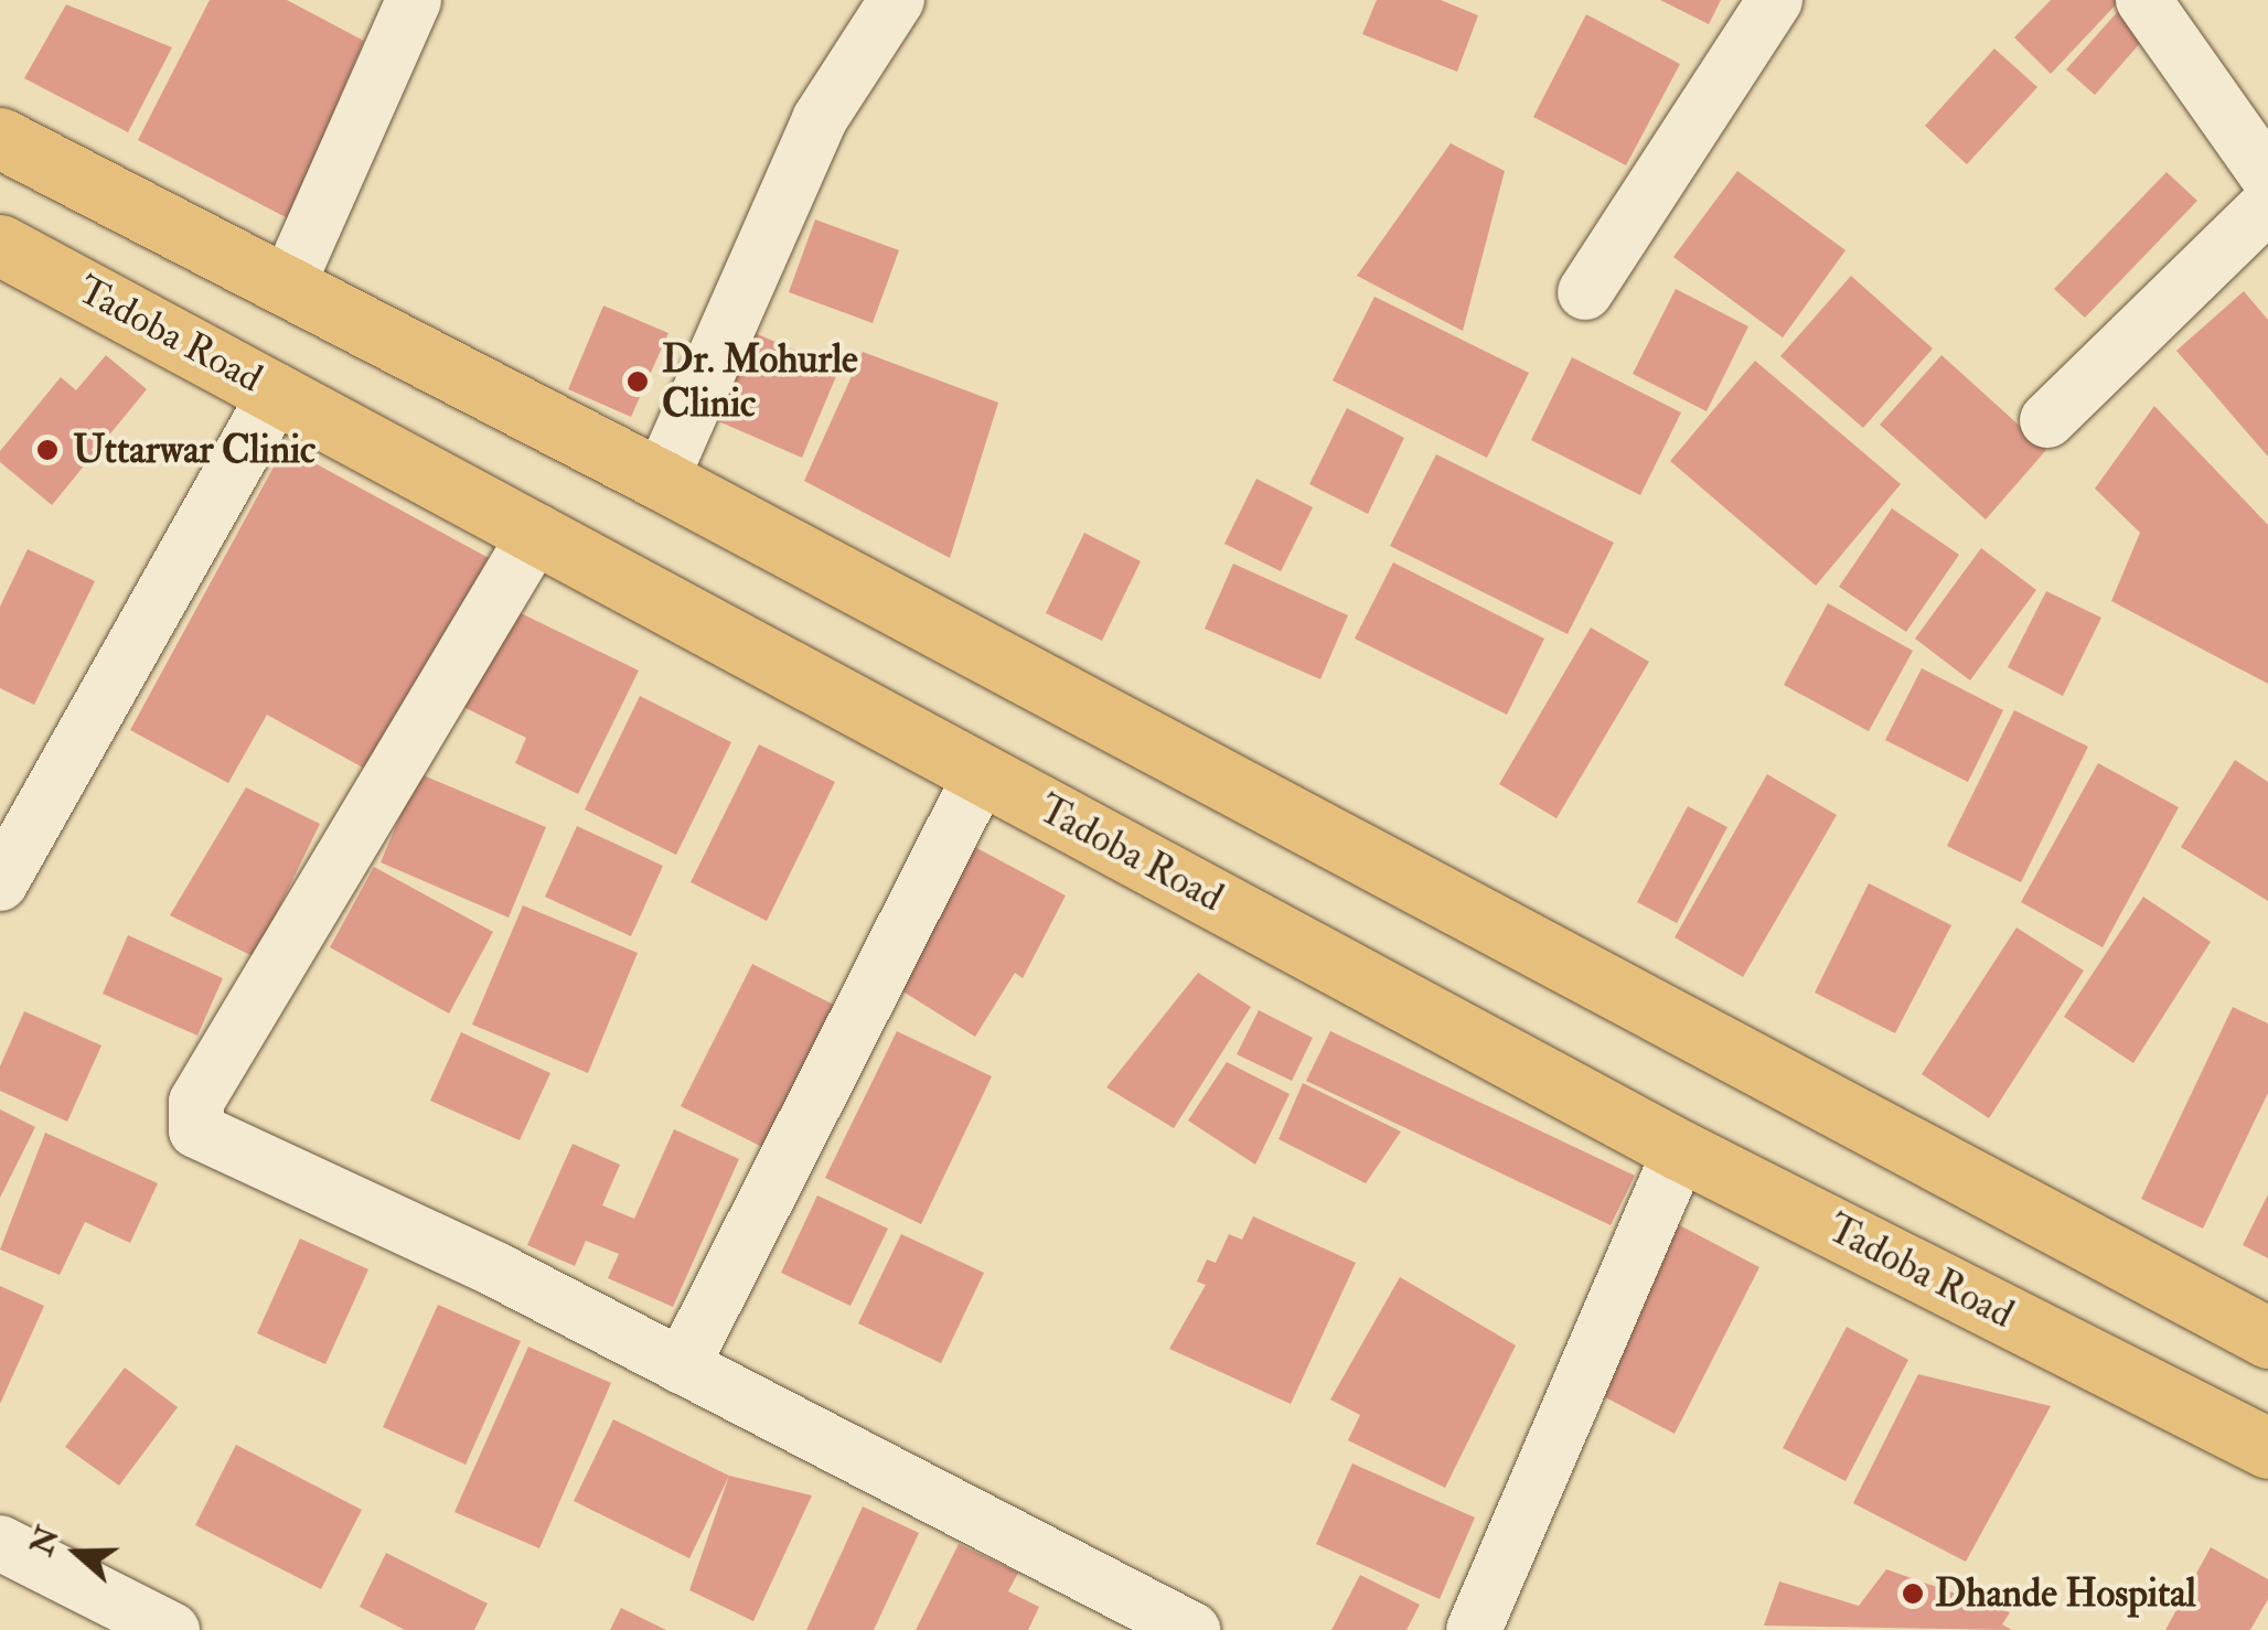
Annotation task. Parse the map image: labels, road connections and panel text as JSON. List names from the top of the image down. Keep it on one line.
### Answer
{"streets":{"main road":["Tadoba Road"]},"places":["Dr. Mohurle Clinic","Uttarwar Clinic","Dhande Hospital"],"north":"left"}
